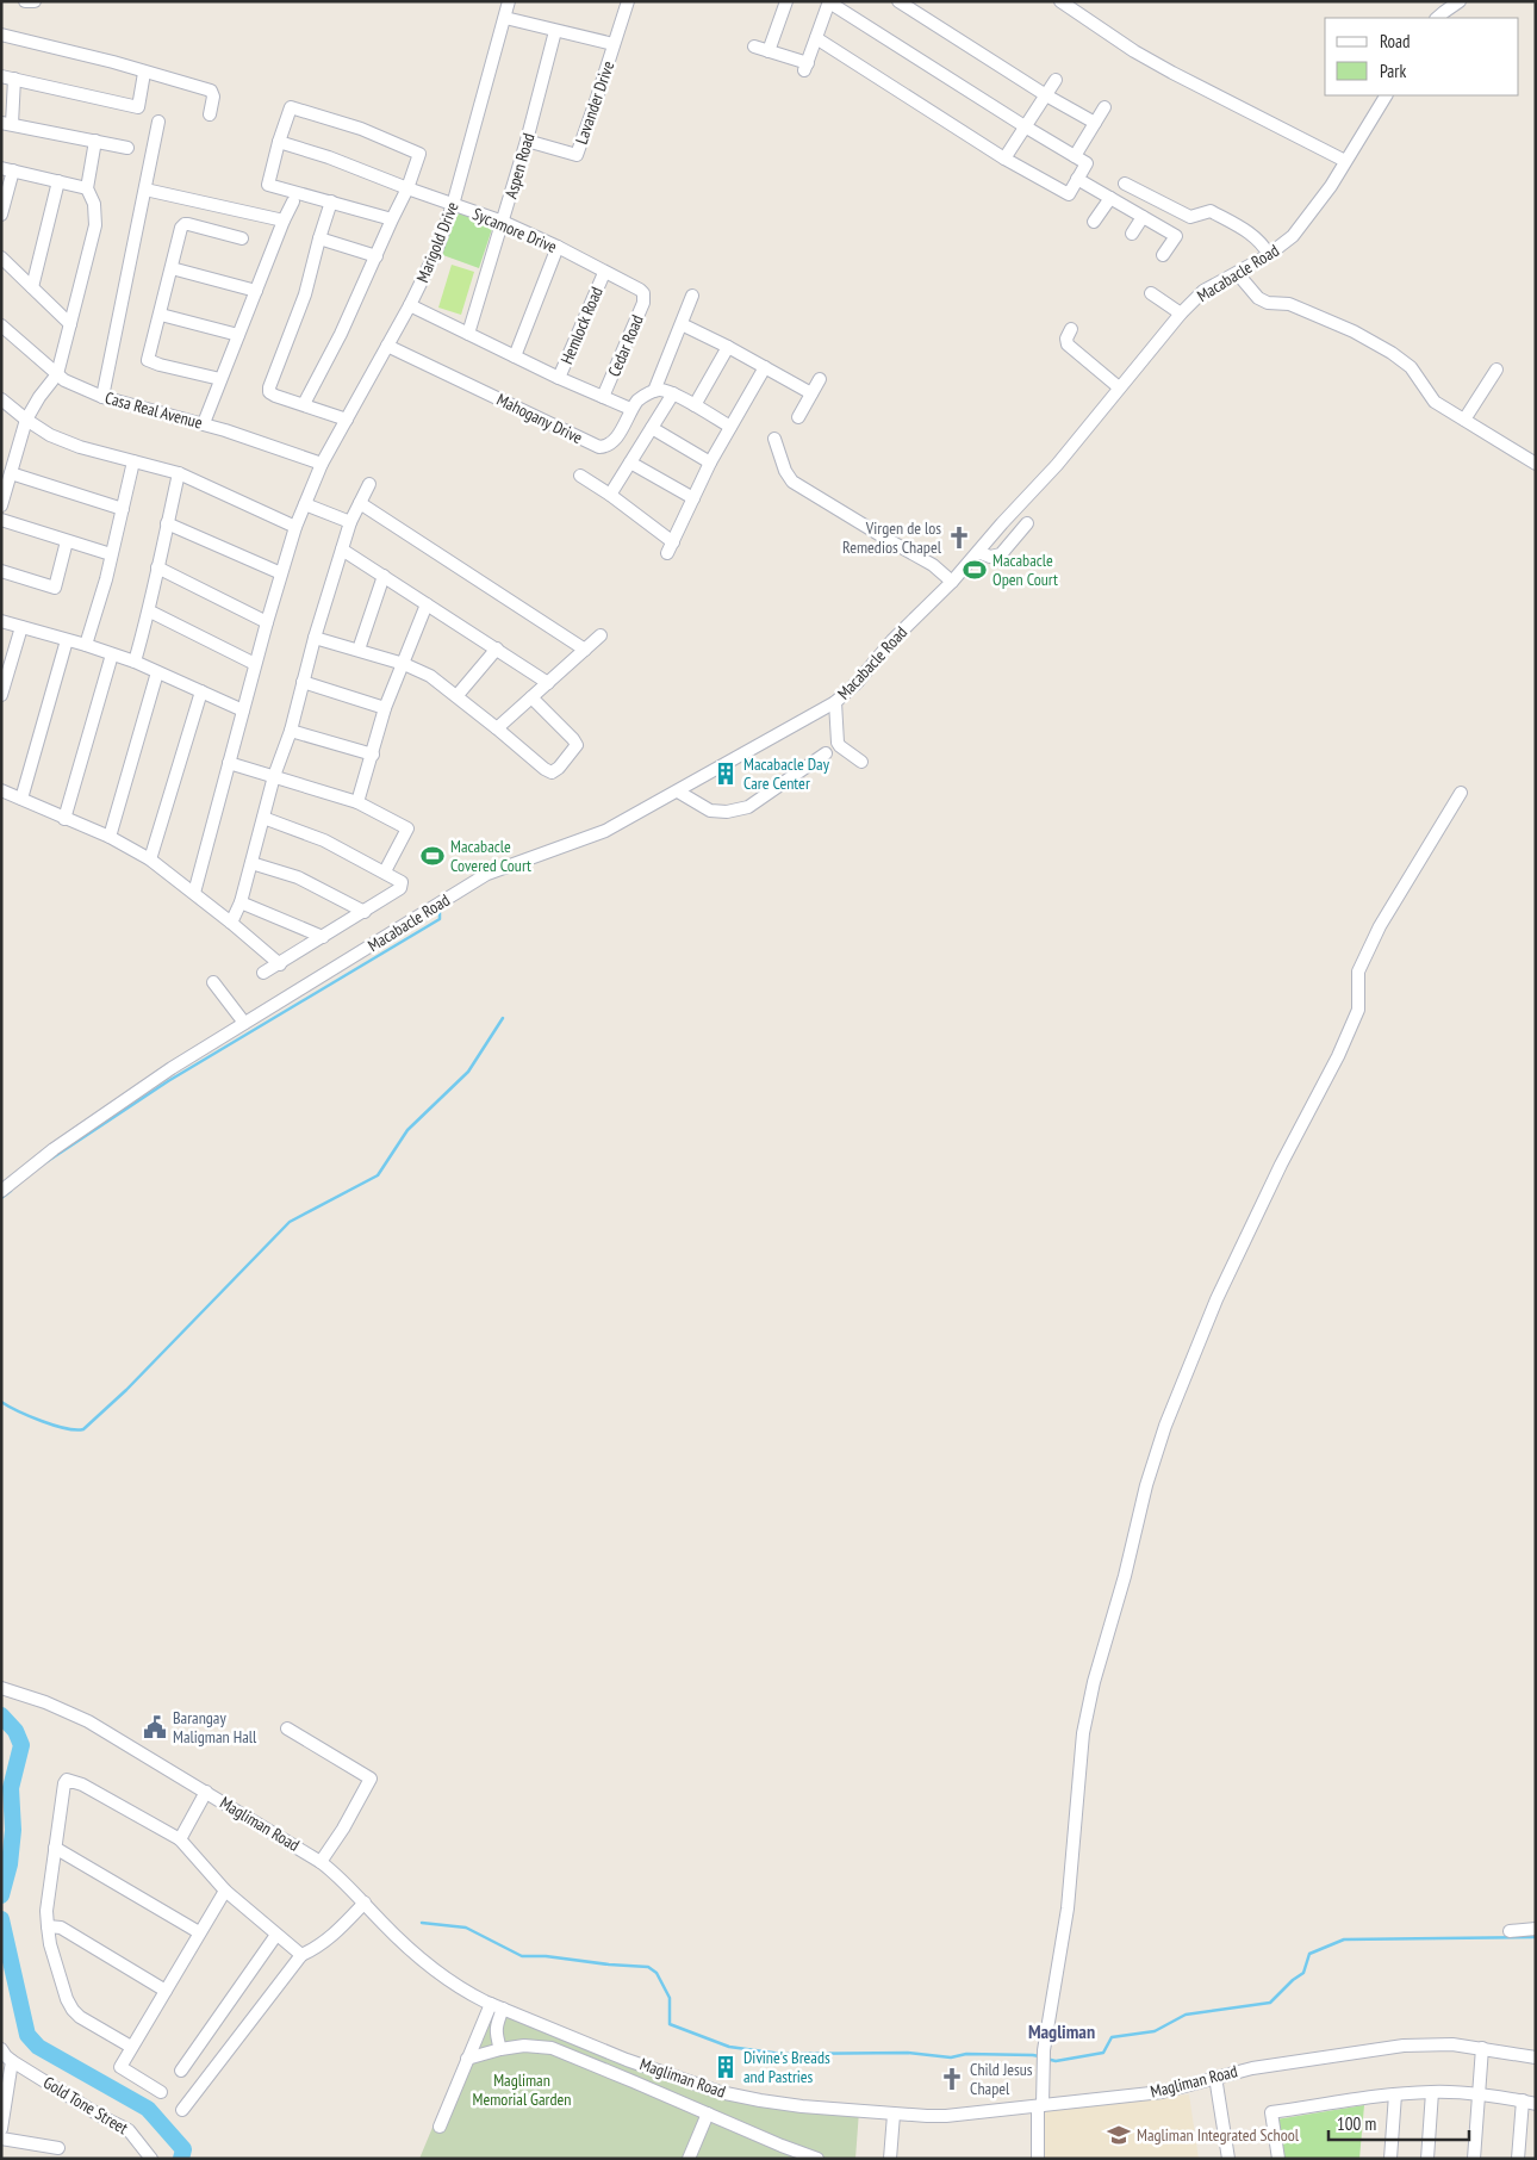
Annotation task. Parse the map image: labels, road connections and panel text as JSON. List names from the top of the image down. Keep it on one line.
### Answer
{"streets":{"street":["Lavander Drive","Aspen Road","Sycamore Drive","Marigold Drive","Macabacle Road","Hemlock Road","Cedar Road","Casa Real Avenue","Mahogany Drive","Magliman Road","Gold Tone Street"]},"crossings":[["Lavander Drive","Aspen Road"],["Aspen Road","Sycamore Drive"],["Sycamore Drive","Marigold Drive"],["Sycamore Drive","Hemlock Road"],["Sycamore Drive","Cedar Road"],["Marigold Drive","Casa Real Avenue"],["Marigold Drive","Mahogany Drive"]],"districts":["Magliman"],"parks":["Magliman Memorial Garden"],"places":{"church":["Virgen de los Remedios Chapel","Child Jesus Chapel"],"sports":["Macabacle Open Court","Macabacle Covered Court"],"building":["Macabacle Day Care Center","Divine's Breads and Pastries"],"public building":["Barangay Maligman Hall"],"school or university":["Magliman Integrated School"]},"legend":["Road","Park"],"scale_bar":"100 m"}
